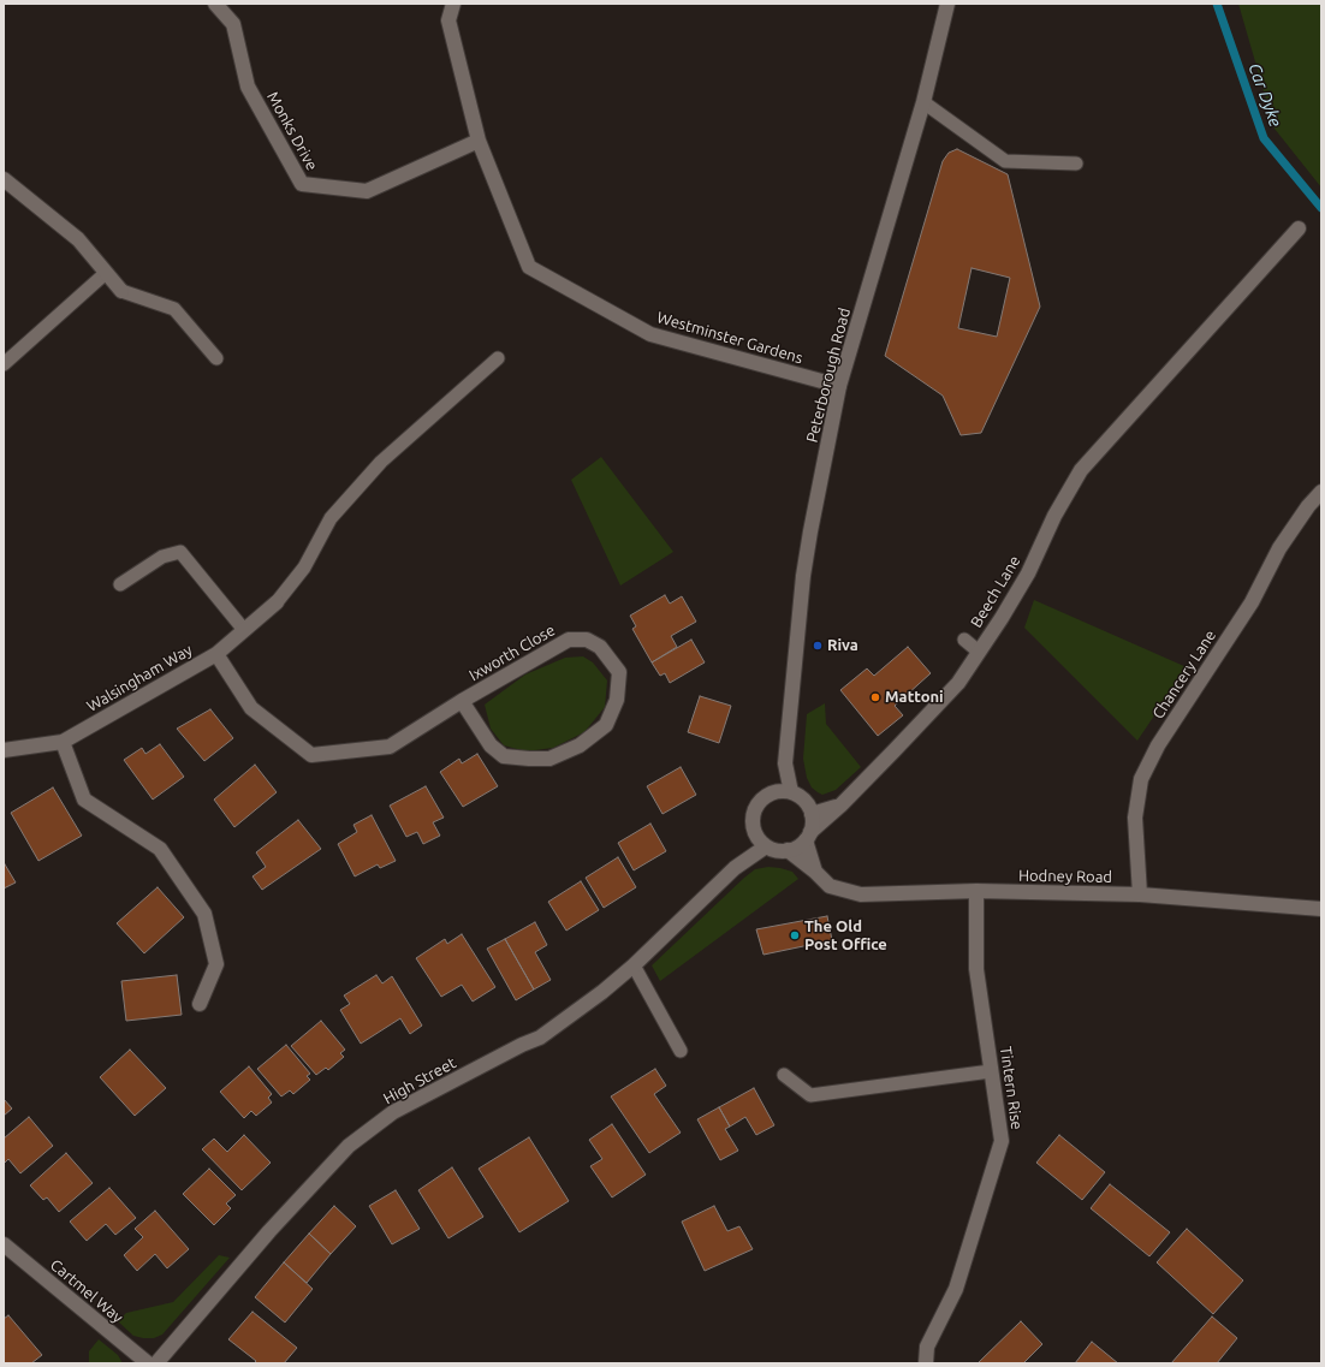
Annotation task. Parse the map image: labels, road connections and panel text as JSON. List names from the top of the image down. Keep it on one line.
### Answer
{"streets":{"street":["Monks Drive","Westminster Gardens","Peterborough Road","Beech Lane","Ixworth Close","Chancery Lane","Walsingham Way","Hodney Road","High Street","Tintern Rise","Cartmel Way"]},"crossings":[["Monks Drive","Westminster Gardens"],["Westminster Gardens","Peterborough Road"],["Peterborough Road","Beech Lane"],["Peterborough Road","Hodney Road"],["Peterborough Road","High Street"],["Beech Lane","Hodney Road"],["Beech Lane","High Street"],["Ixworth Close","Walsingham Way"],["Chancery Lane","Hodney Road"],["Hodney Road","High Street"],["Hodney Road","Tintern Rise"]],"water":["Car Dyke"],"places":["Riva","Mattoni","The Old Post Office"]}
